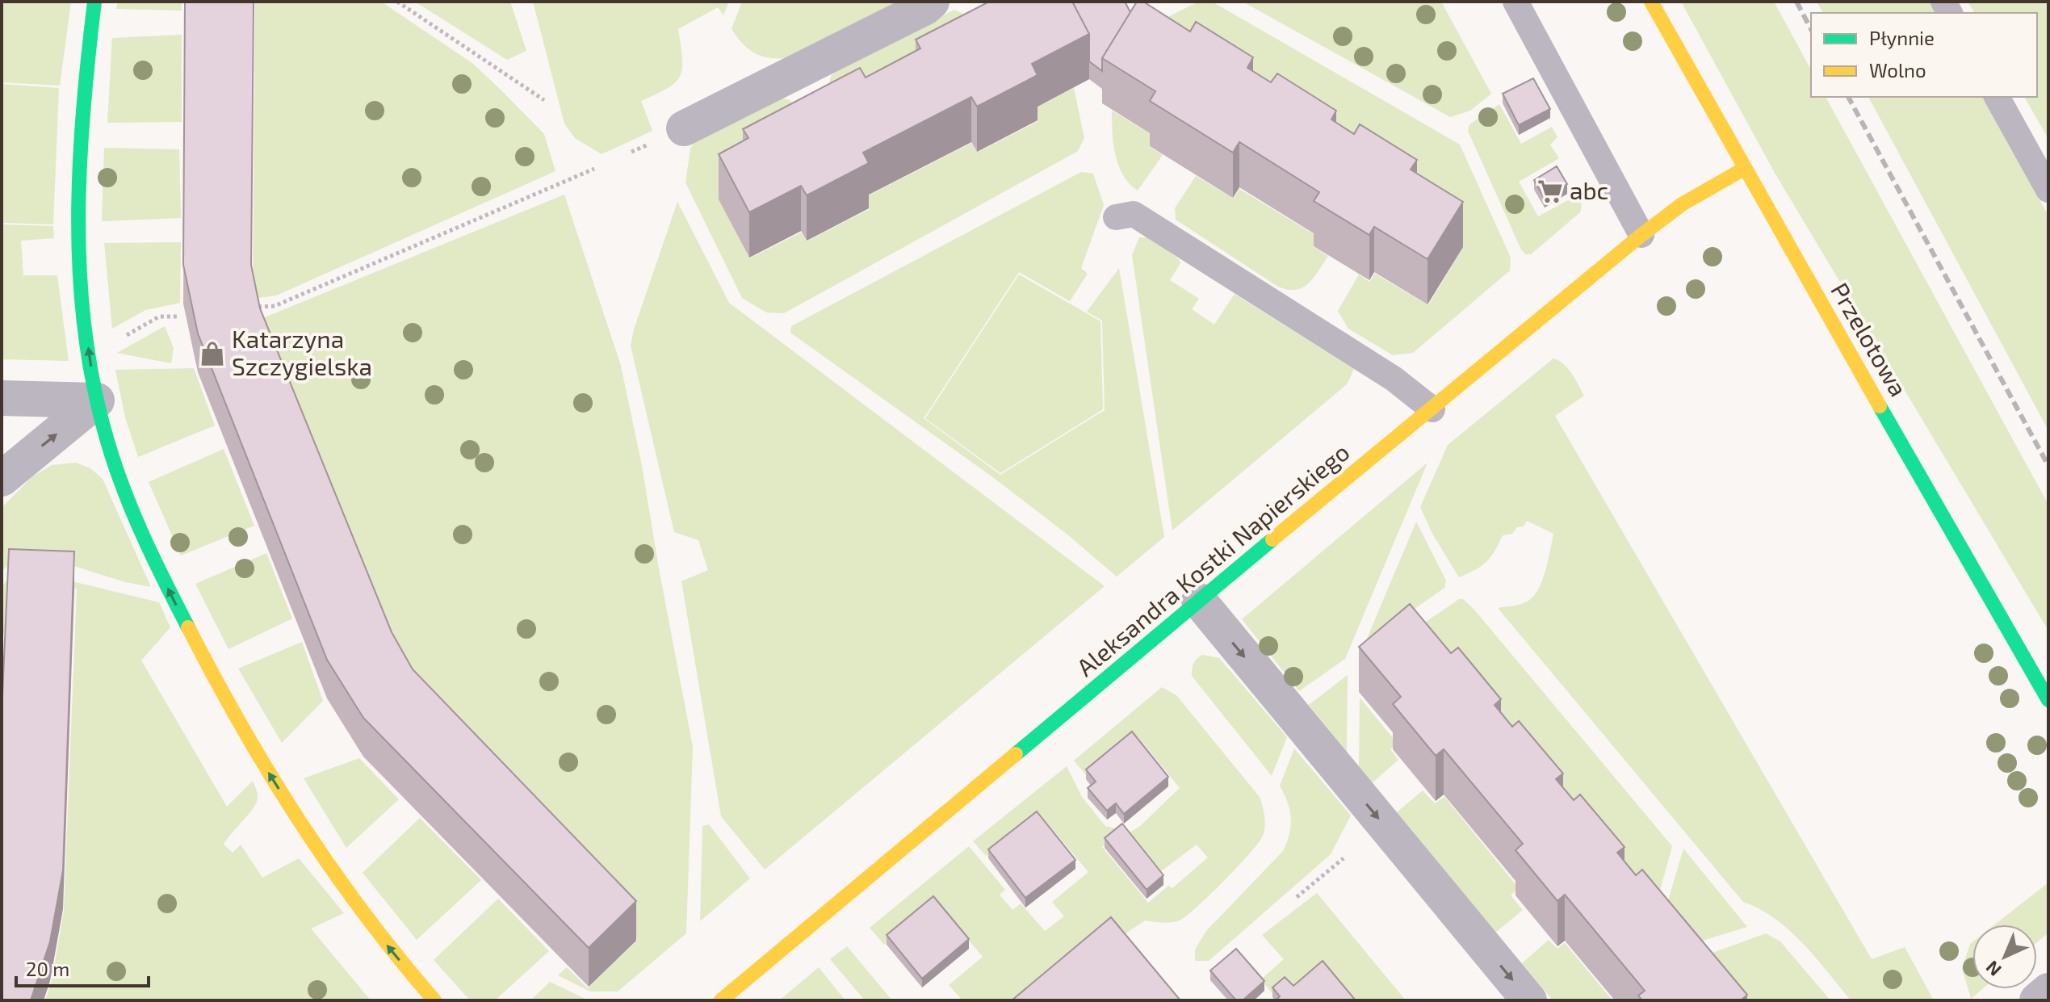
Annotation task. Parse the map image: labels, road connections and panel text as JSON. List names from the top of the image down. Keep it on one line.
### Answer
{"streets":{"street":["Przelotowa","Aleksandra Kostki Napierskiego"]},"crossings":[["Przelotowa","Aleksandra Kostki Napierskiego"]],"places":{"supermarket":["abc"],"shop":["Katarzyna Szczygielska"]},"legend":["Płynnie","Wolno"],"scale_bar":"20 m","north":"bottom left"}
